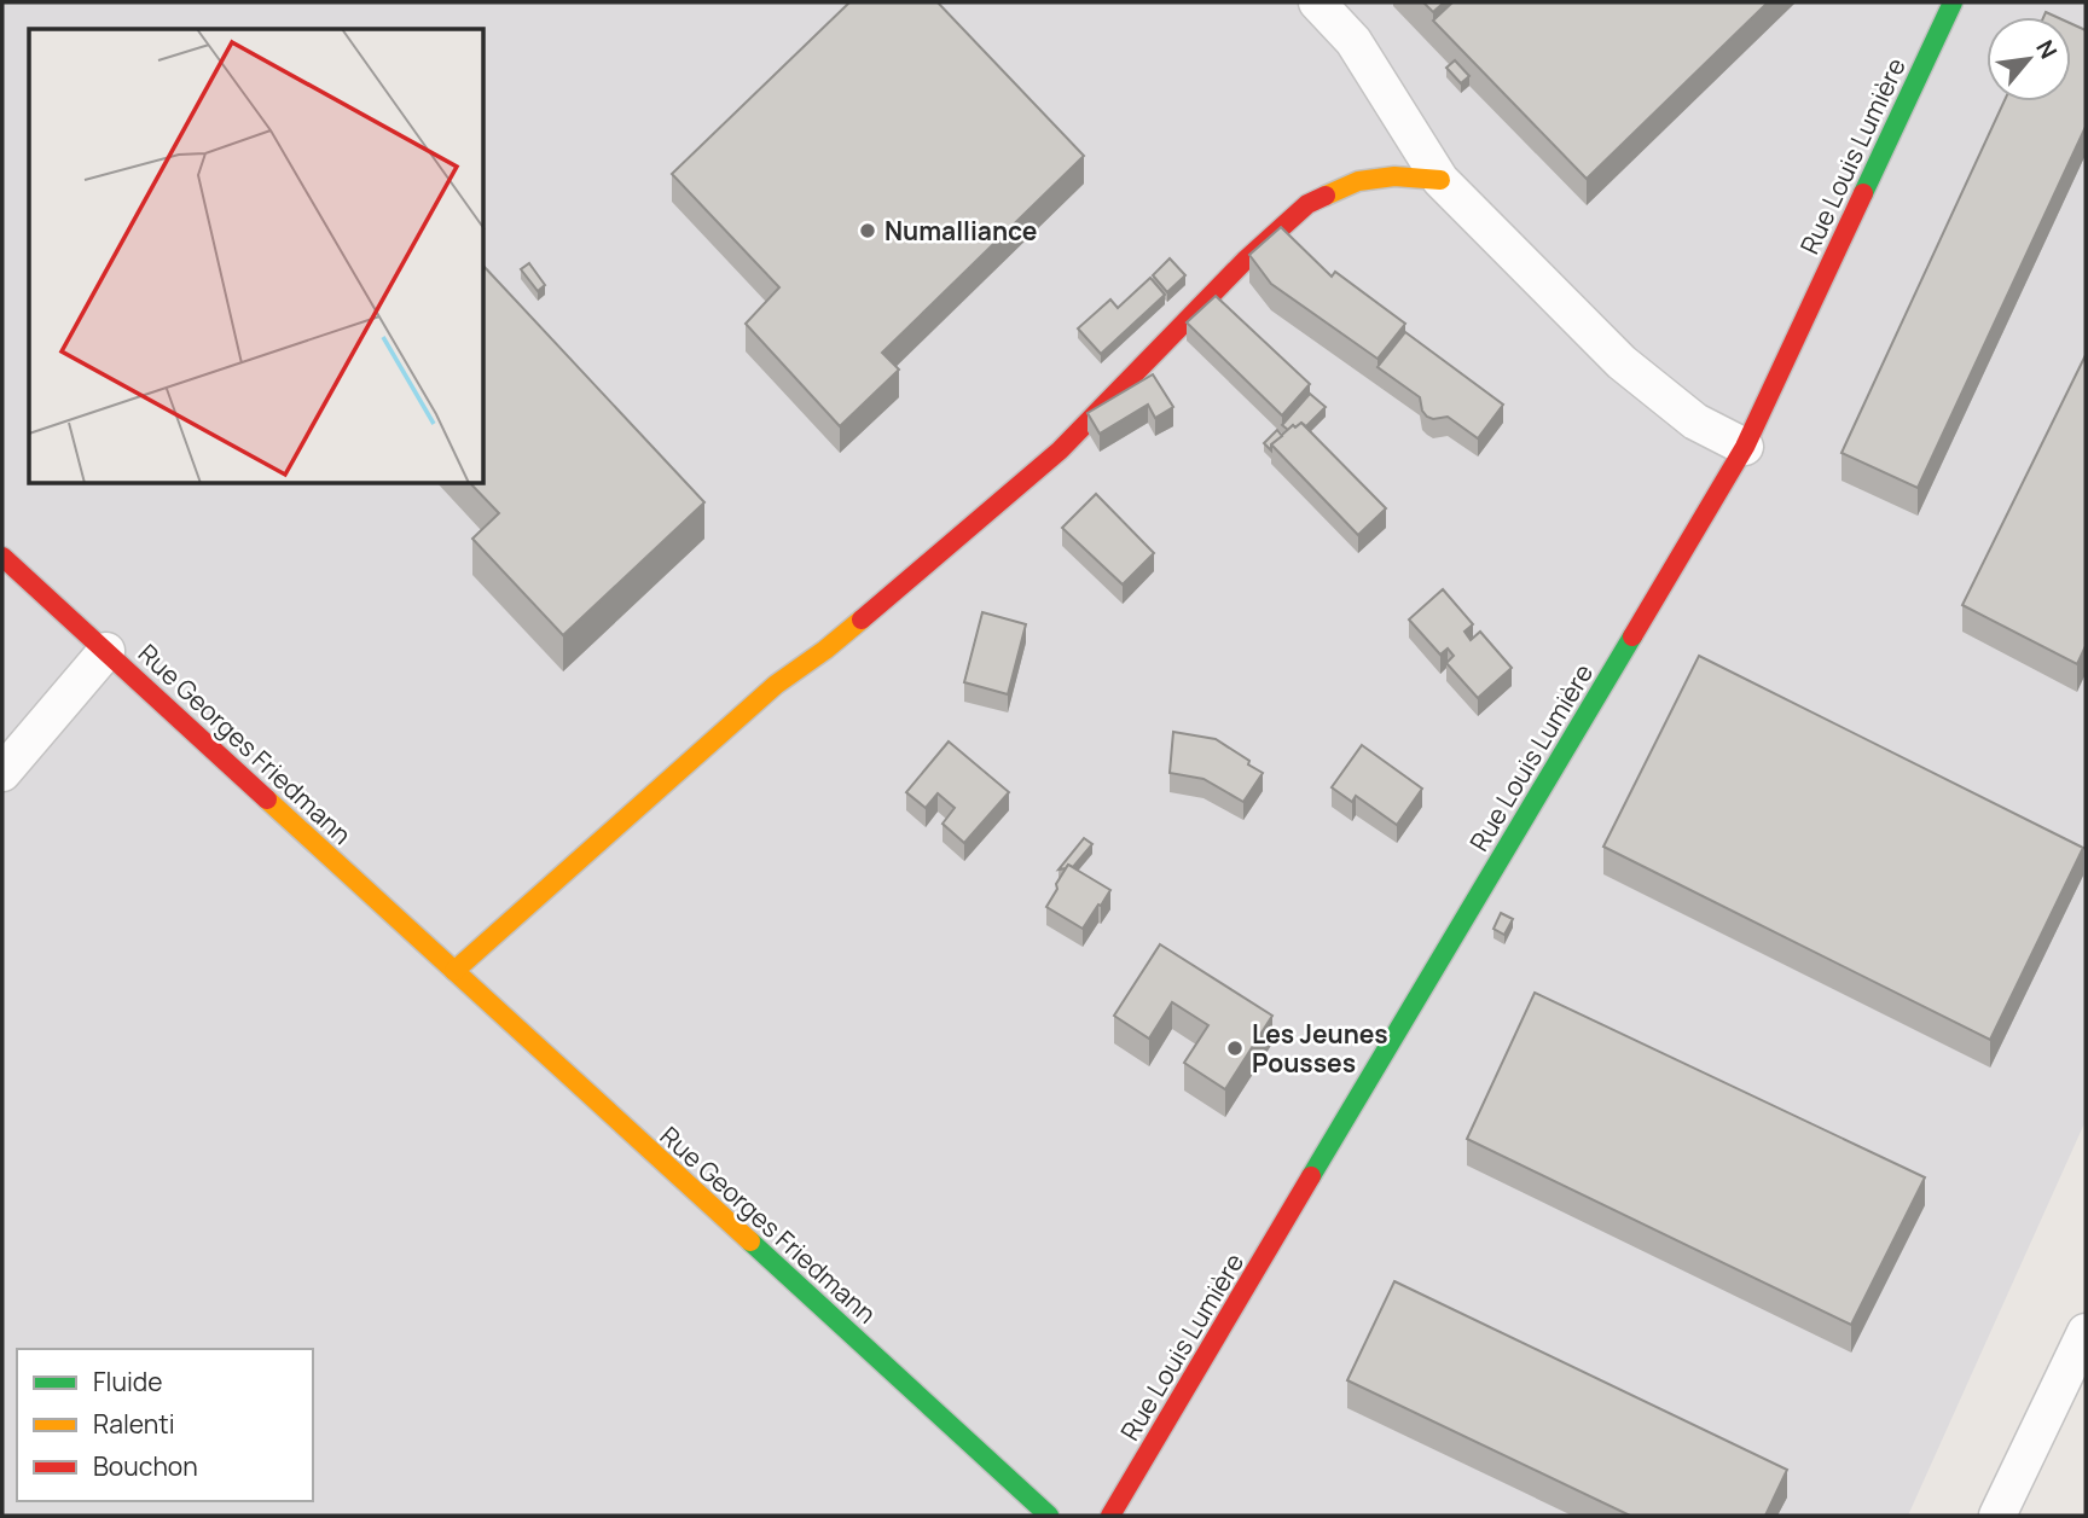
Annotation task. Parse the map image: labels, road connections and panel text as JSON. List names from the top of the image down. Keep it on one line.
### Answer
{"streets":{"street":["Rue Louis Lumière","Rue Georges Friedmann"]},"places":["Numalliance","Les Jeunes Pousses"],"legend":["Fluide","Ralenti","Bouchon"],"north":"top right"}
